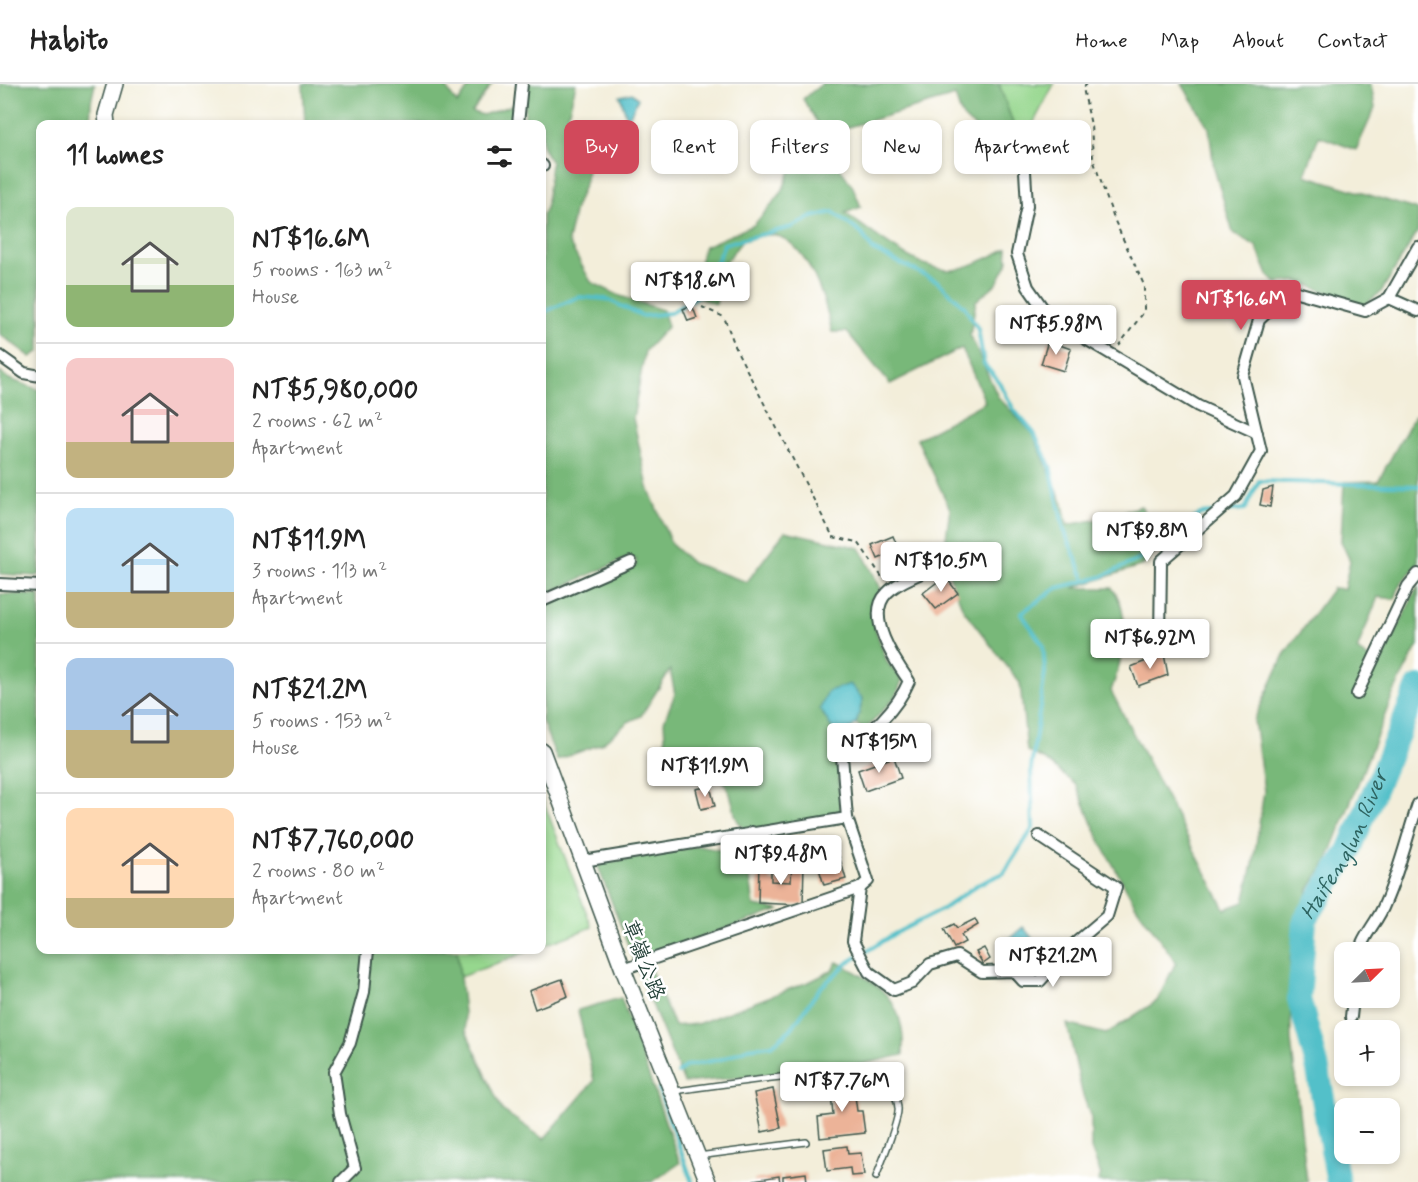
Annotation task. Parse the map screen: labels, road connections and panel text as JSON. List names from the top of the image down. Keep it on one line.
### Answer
{"streets":{"main road":["草嶺公路"]},"water":["Haifenglun River"],"north":"top right","page":{"header":"Habito","nav":["Home","Map","About","Contact"],"chip":["Buy","Rent","Filters","New","Apartment"],"heading":"11 homes","list":[{"name":"NT$16.6M","note":"5 rooms · 163 m² · House"},{"name":"NT$5,980,000","note":"2 rooms · 62 m² · Apartment"},{"name":"NT$11.9M","note":"3 rooms · 113 m² · Apartment"},{"name":"NT$21.2M","note":"5 rooms · 153 m² · House"},{"name":"NT$7,760,000","note":"2 rooms · 80 m² · Apartment"}],"price":["NT$18.6M","NT$16.6M","NT$5.98M","NT$9.8M","NT$10.5M","NT$6.92M","NT$15M","NT$11.9M","NT$9.48M","NT$21.2M","NT$7.76M"],"map_buttons":["+","−"]}}
